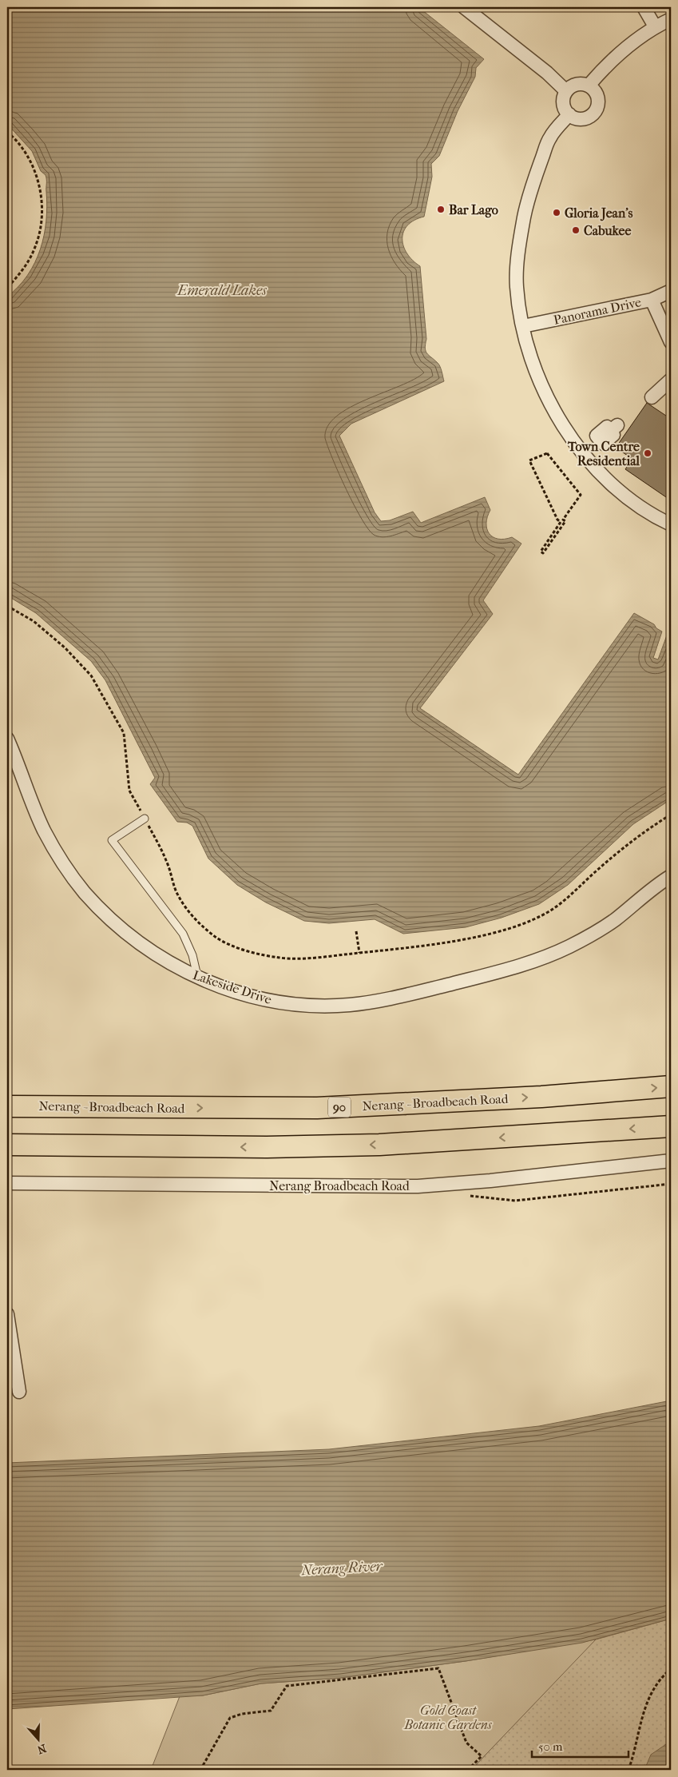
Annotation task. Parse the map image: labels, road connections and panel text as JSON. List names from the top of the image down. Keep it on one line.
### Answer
{"streets":{"main road":["Nerang - Broadbeach Road","90"],"street":["Panorama Drive","Lakeside Drive","Nerang Broadbeach Road"]},"water":["Emerald Lakes","Nerang River"],"parks":["Gold Coast Botanic Gardens"],"places":["Bar Lago","Gloria Jean's","Cabukee","Town Centre Residential"],"scale_bar":"50 m","north":"bottom"}
